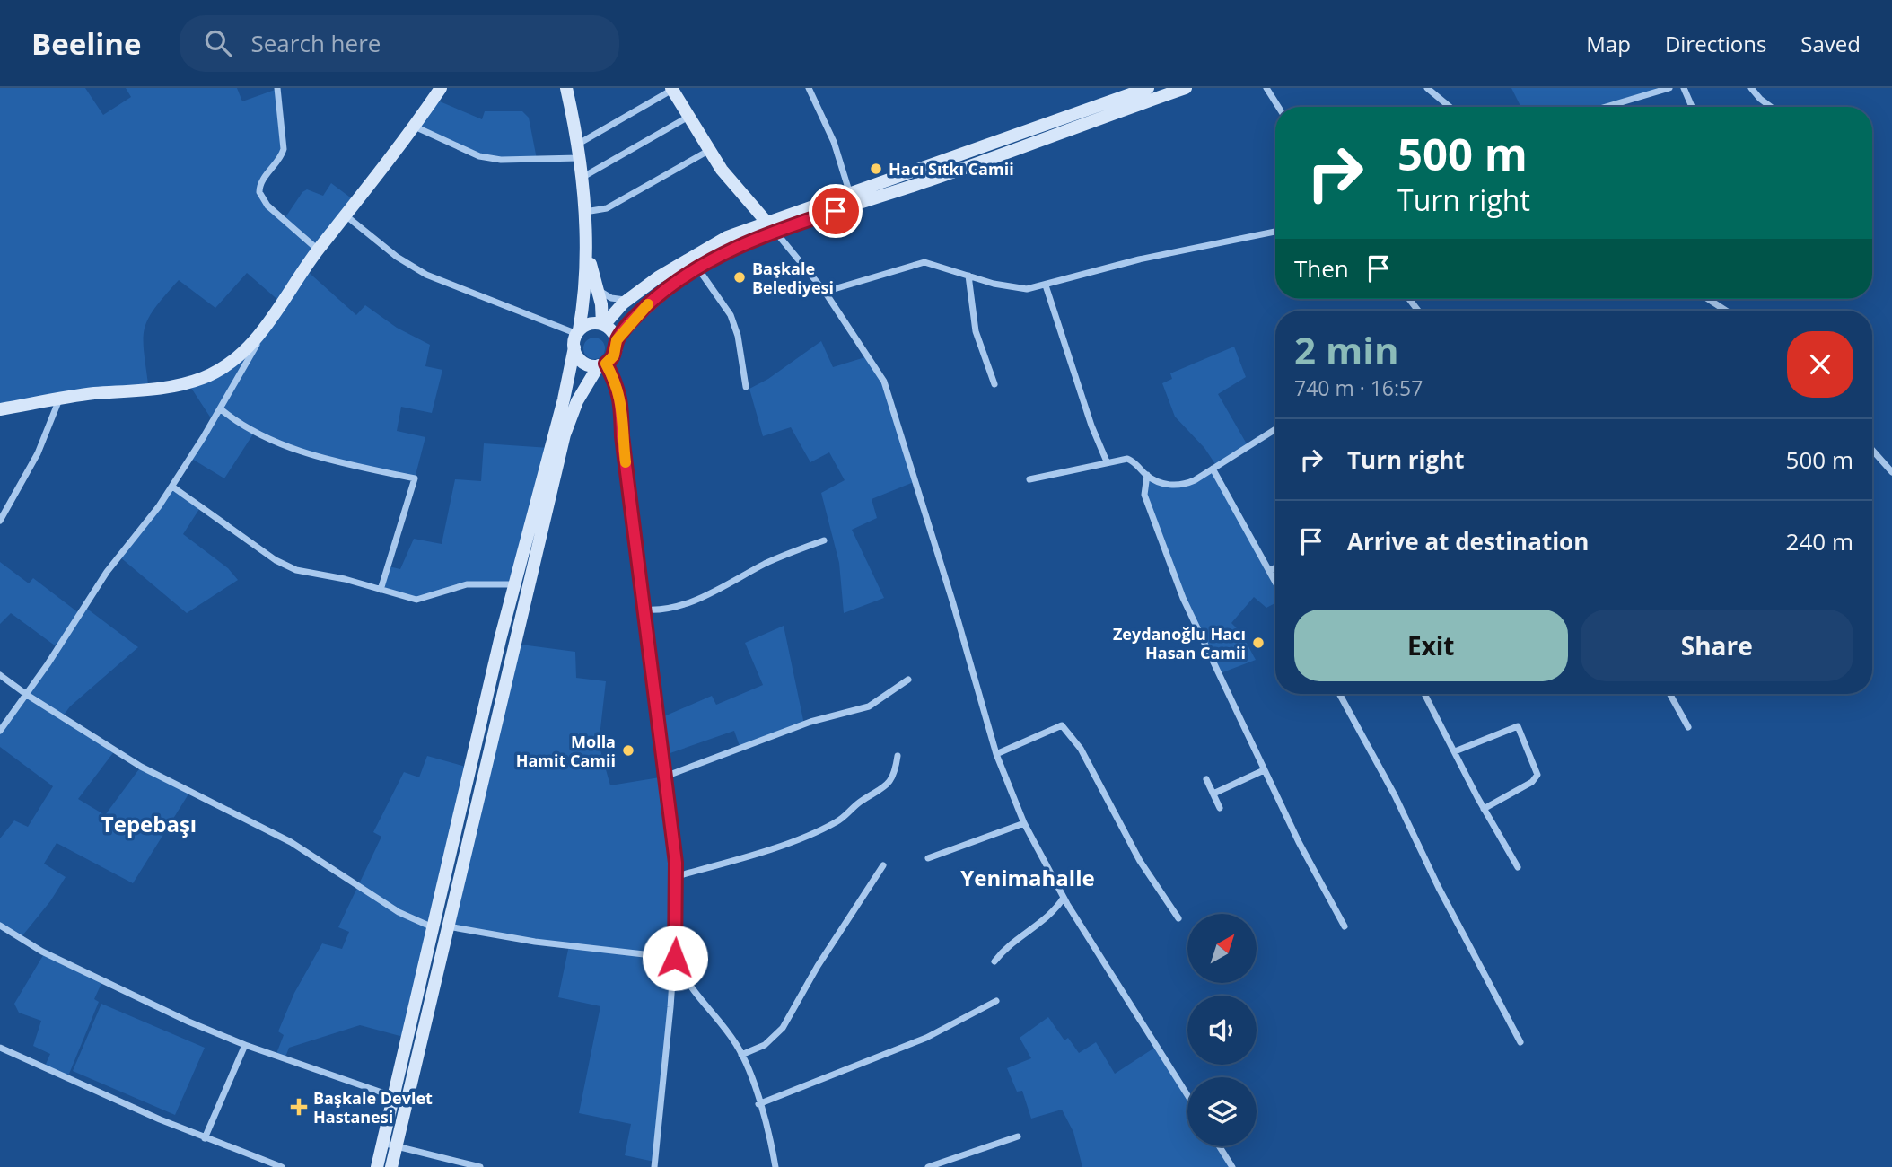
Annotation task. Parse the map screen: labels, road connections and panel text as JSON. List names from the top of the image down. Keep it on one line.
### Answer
{"districts":["Tepebaşı","Yenimahalle"],"places":{"other":["Hacı Sıtkı Camii","Başkale Belediyesi","Zeydanoğlu Hacı Hasan Camii","Molla Hamit Camii"],"health":["Başkale Devlet Hastanesi"]},"north":"top right","page":{"header":"Beeline","search":"Search here","nav":["Map","Directions","Saved"],"turn":["500 m","Turn right"],"then":"Then","heading":["2 min","740 m · 16:57"],"list":[{"name":"Turn right","value":"500 m"},{"name":"Arrive at destination","value":"240 m"}],"buttons":["Exit","Share"]}}
